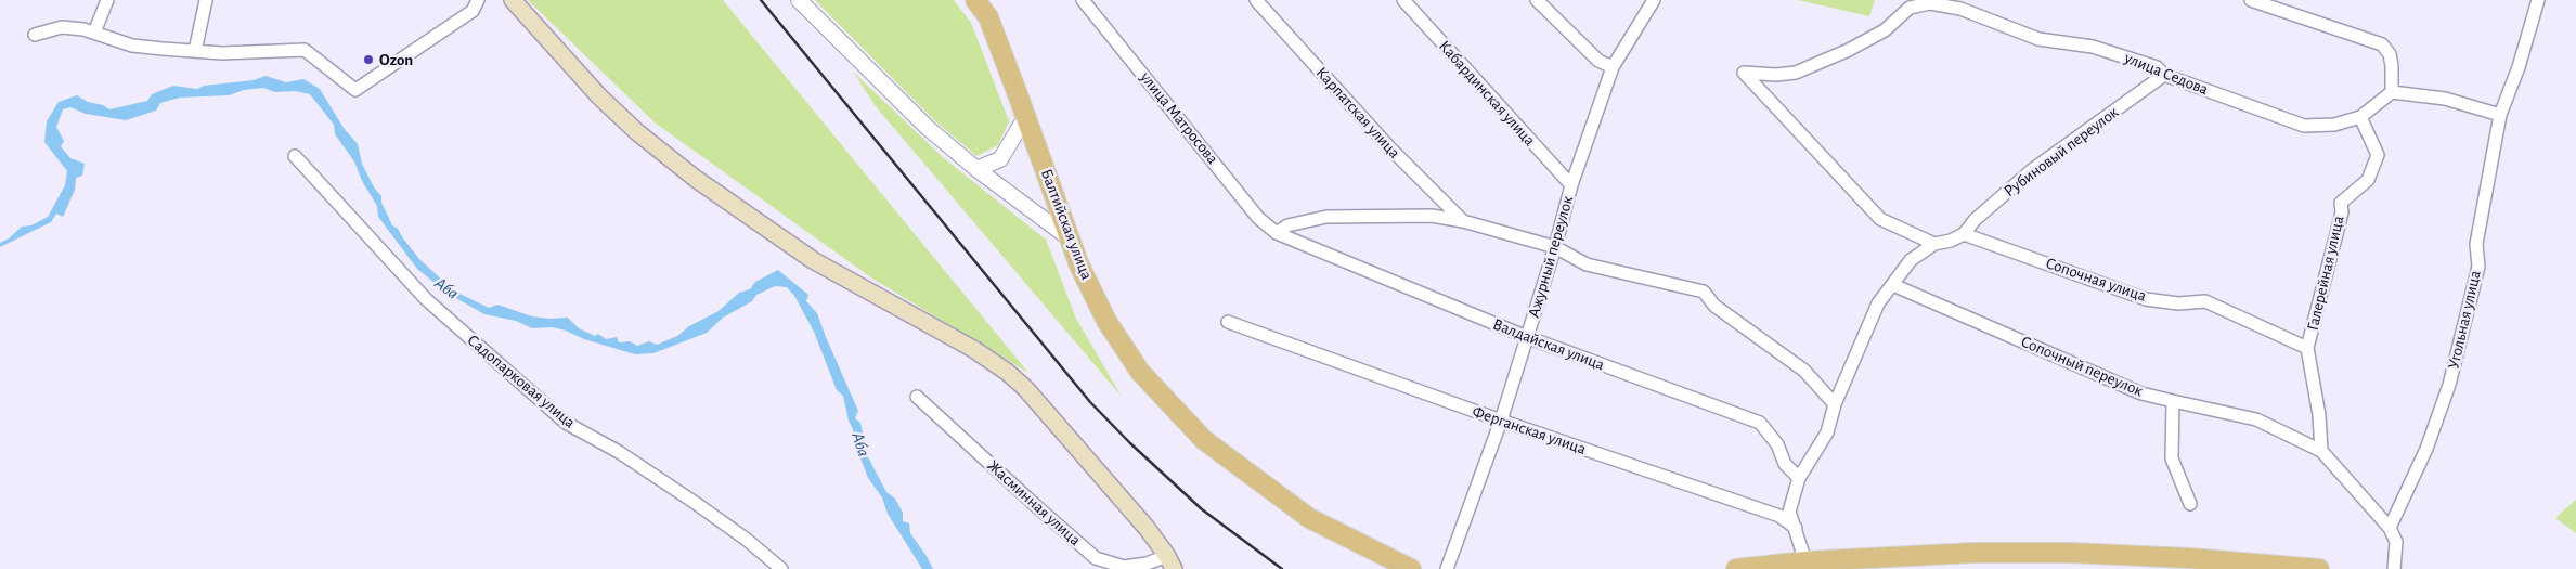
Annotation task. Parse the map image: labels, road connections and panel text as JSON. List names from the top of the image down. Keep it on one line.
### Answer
{"streets":{"main road":["Балтийская улица"],"street":["улица Седова","Кабардинская улица","Карпатская улица","улица Матросова","Рубиновый переулок","Ажурный переулок","Галерейная улица","Сопочная улица","Угольная улица","Валдайская улица","Сопочный переулок","Садопарковая улица","Ферганская улица","Жасминная улица"]},"crossings":[["улица Седова","Рубиновый переулок"],["улица Седова","Галерейная улица"],["Кабардинская улица","Ажурный переулок"],["Карпатская улица","улица Матросова"],["Карпатская улица","Ажурный переулок"],["Карпатская улица","Валдайская улица"],["улица Матросова","Валдайская улица"],["Рубиновый переулок","Сопочная улица"],["Ажурный переулок","Валдайская улица"],["Ажурный переулок","Ферганская улица"],["Галерейная улица","Сопочная улица"]],"water":["Аба"],"places":["Ozon"]}
